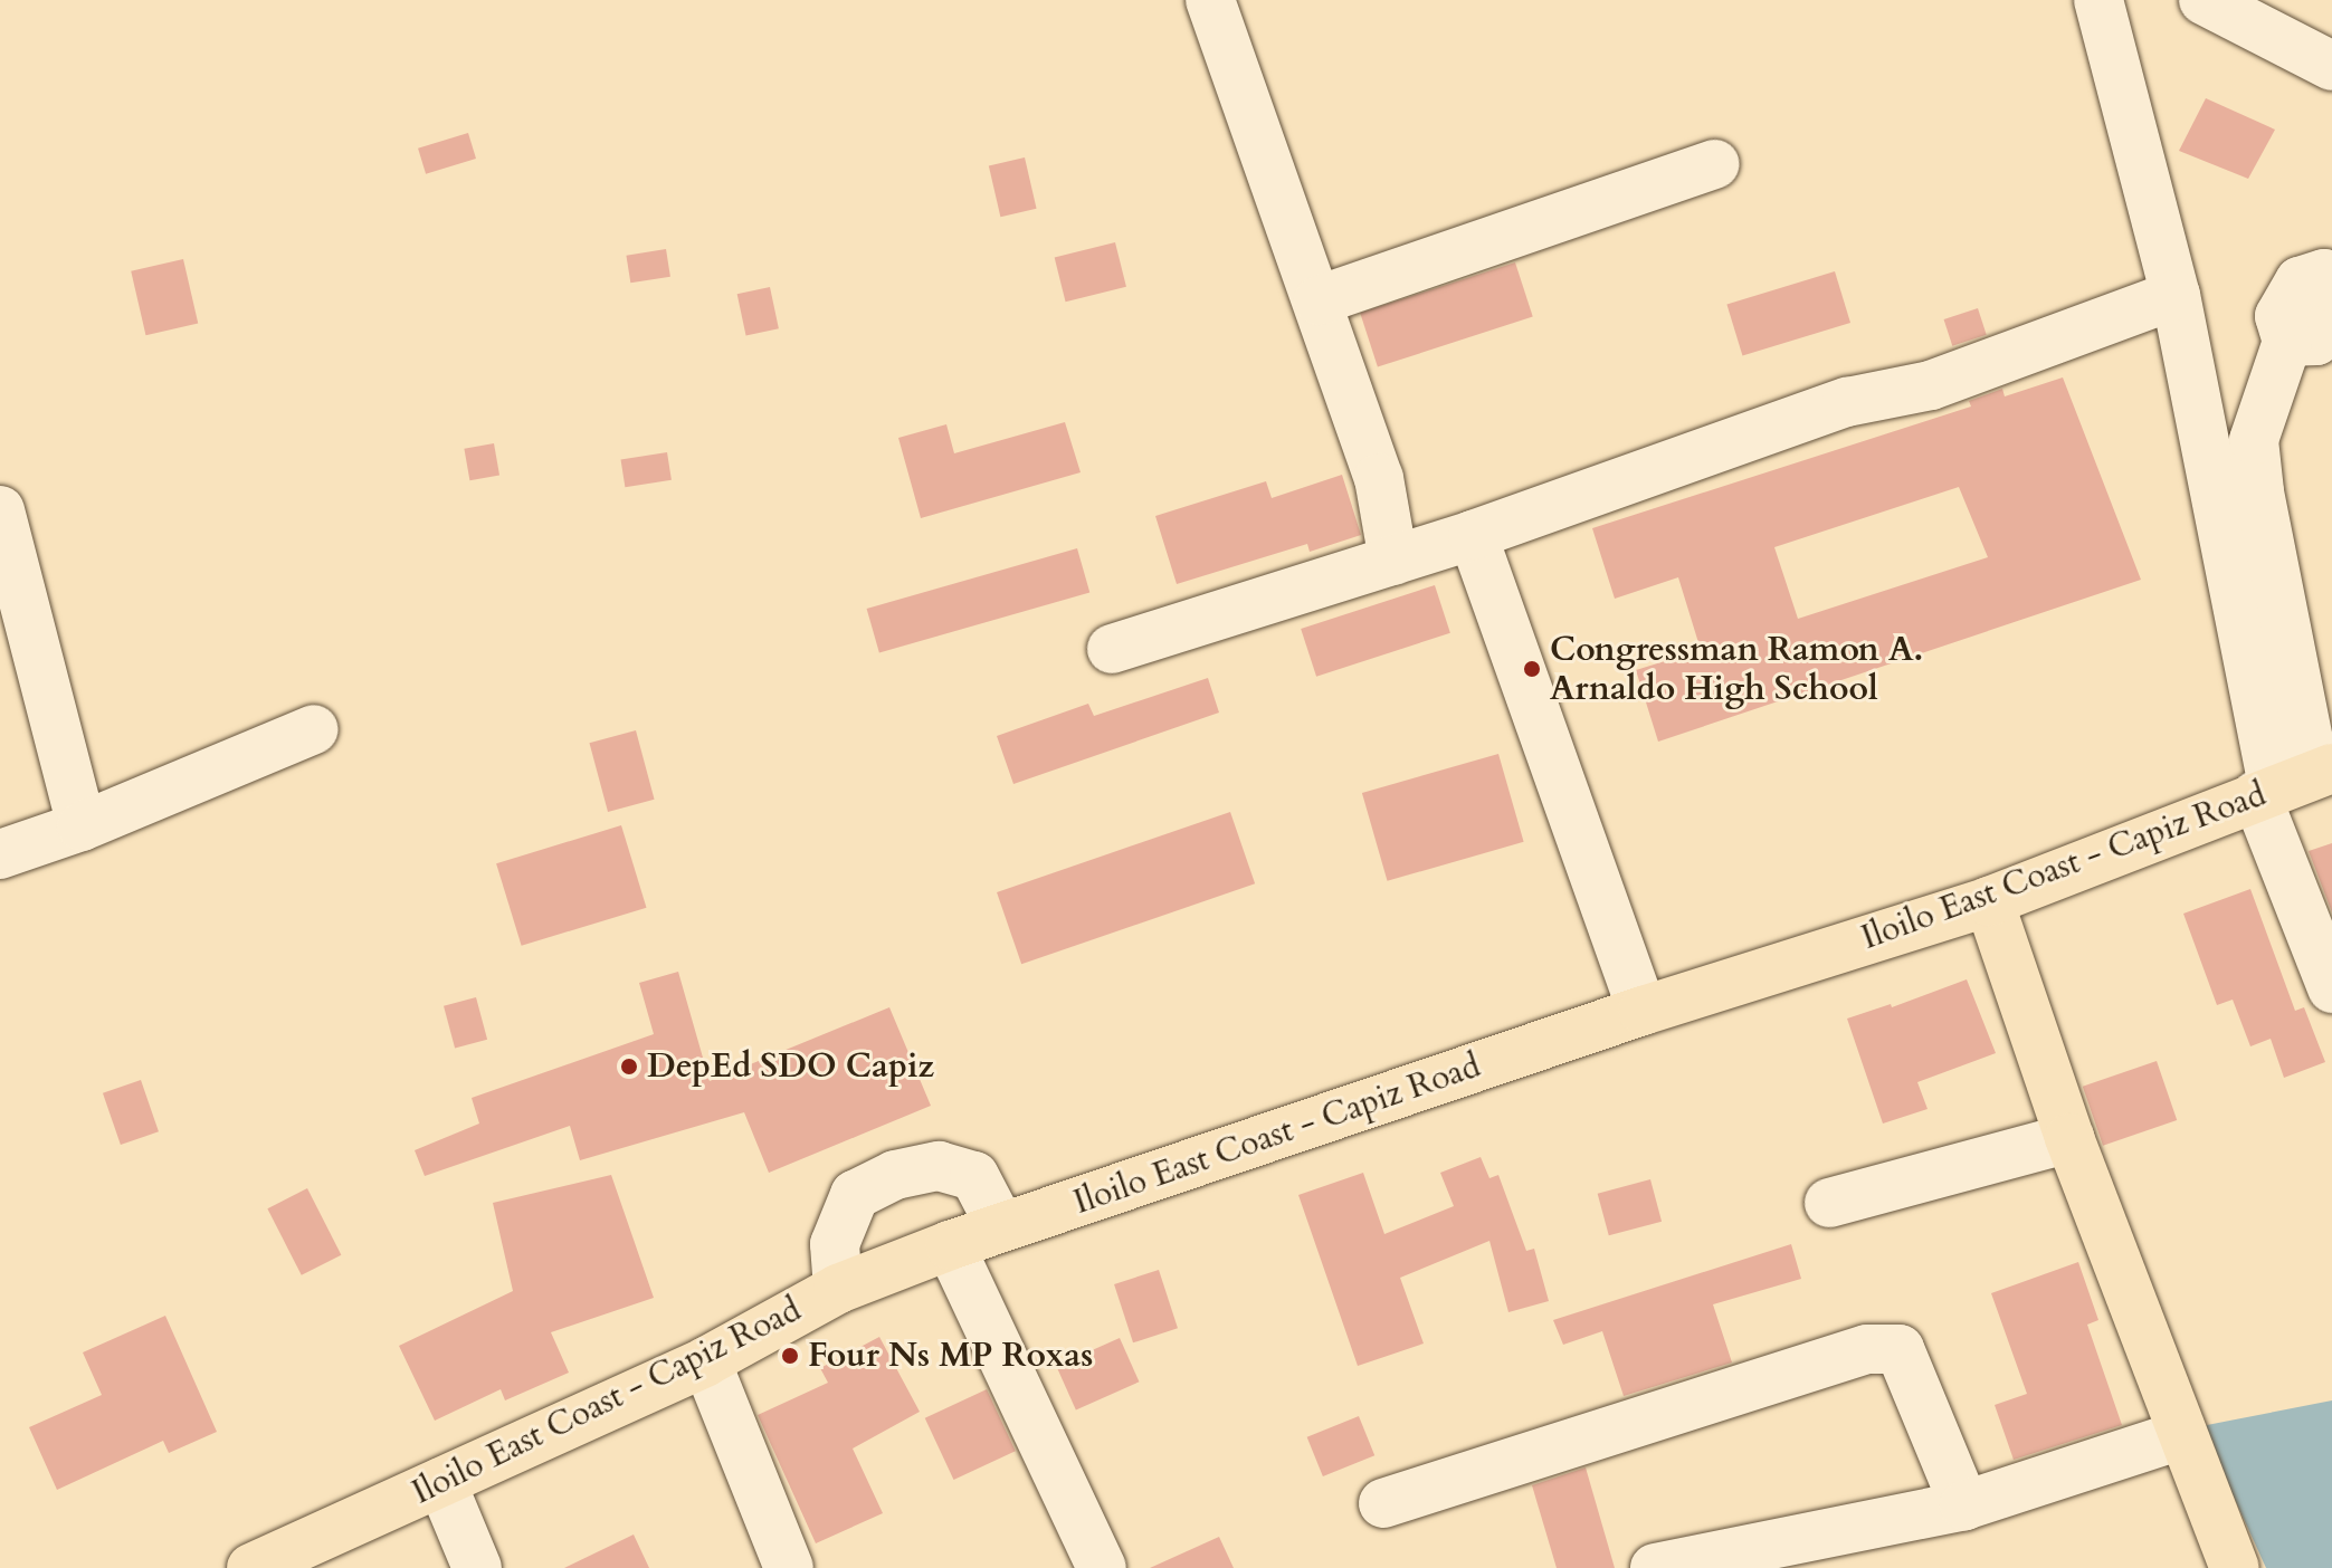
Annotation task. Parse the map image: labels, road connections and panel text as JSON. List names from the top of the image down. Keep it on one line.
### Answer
{"streets":{"main road":["Iloilo East Coast - Capiz Road"]},"places":["Congressman Ramon A. Arnaldo High School","DepEd SDO Capiz","Four Ns MP Roxas"]}
